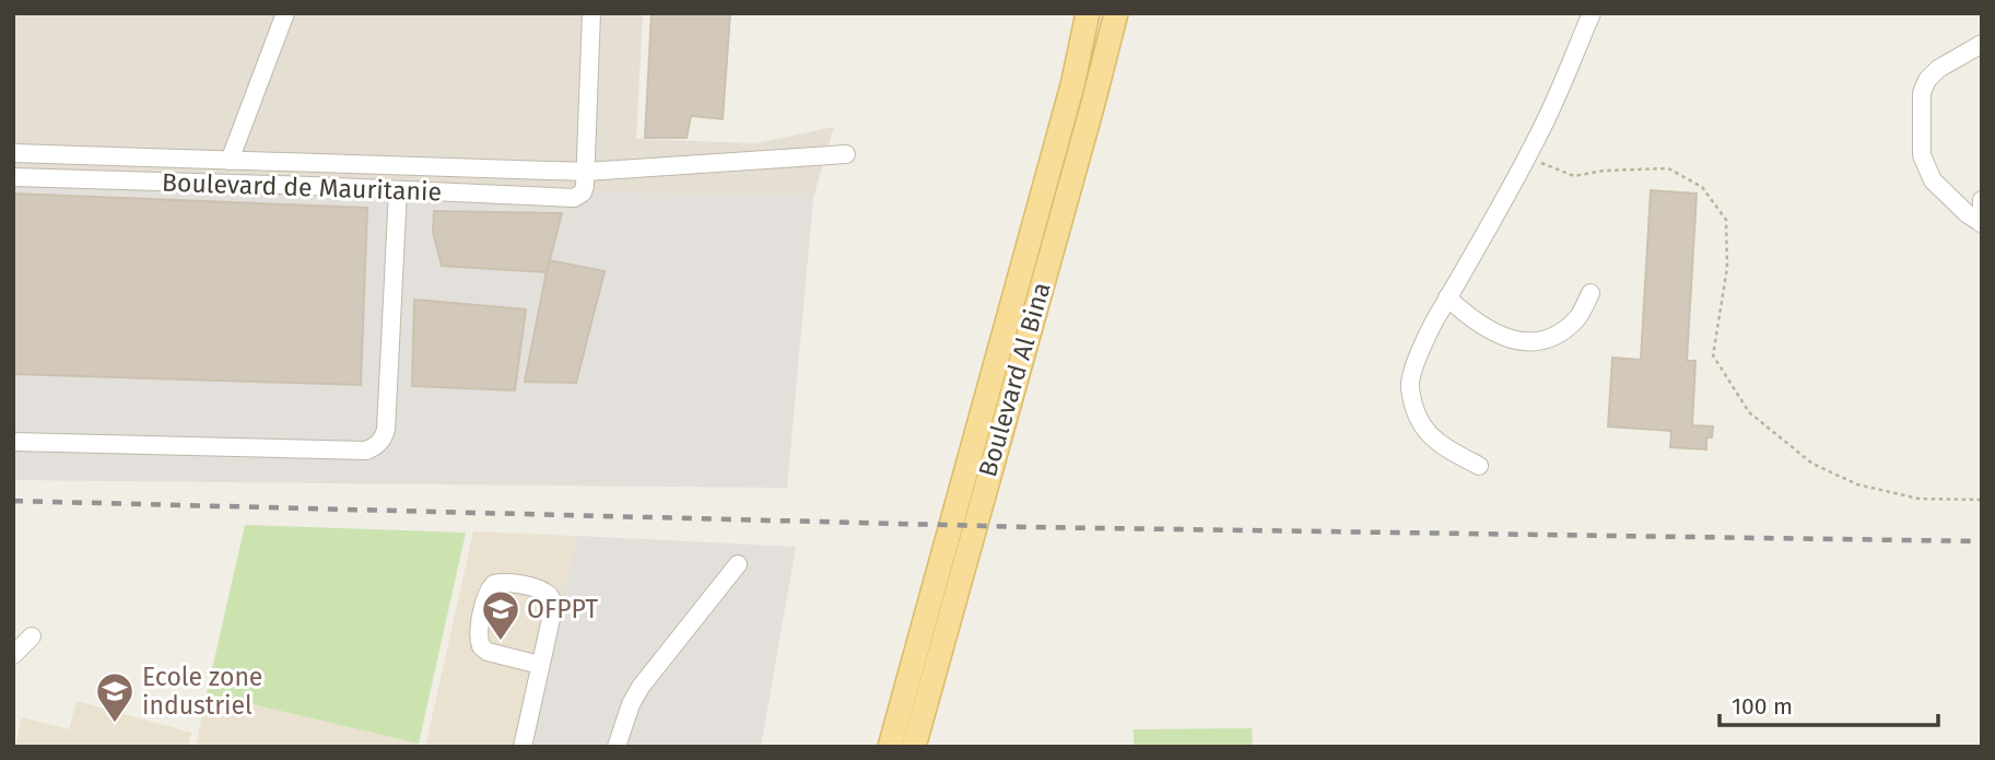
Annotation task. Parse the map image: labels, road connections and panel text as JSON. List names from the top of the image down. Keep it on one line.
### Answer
{"streets":{"main road":["Boulevard Al Bina"],"street":["Boulevard de Mauritanie"]},"places":{"school or university":["OFPPT","Ecole zone industriel"]},"scale_bar":"100 m"}
